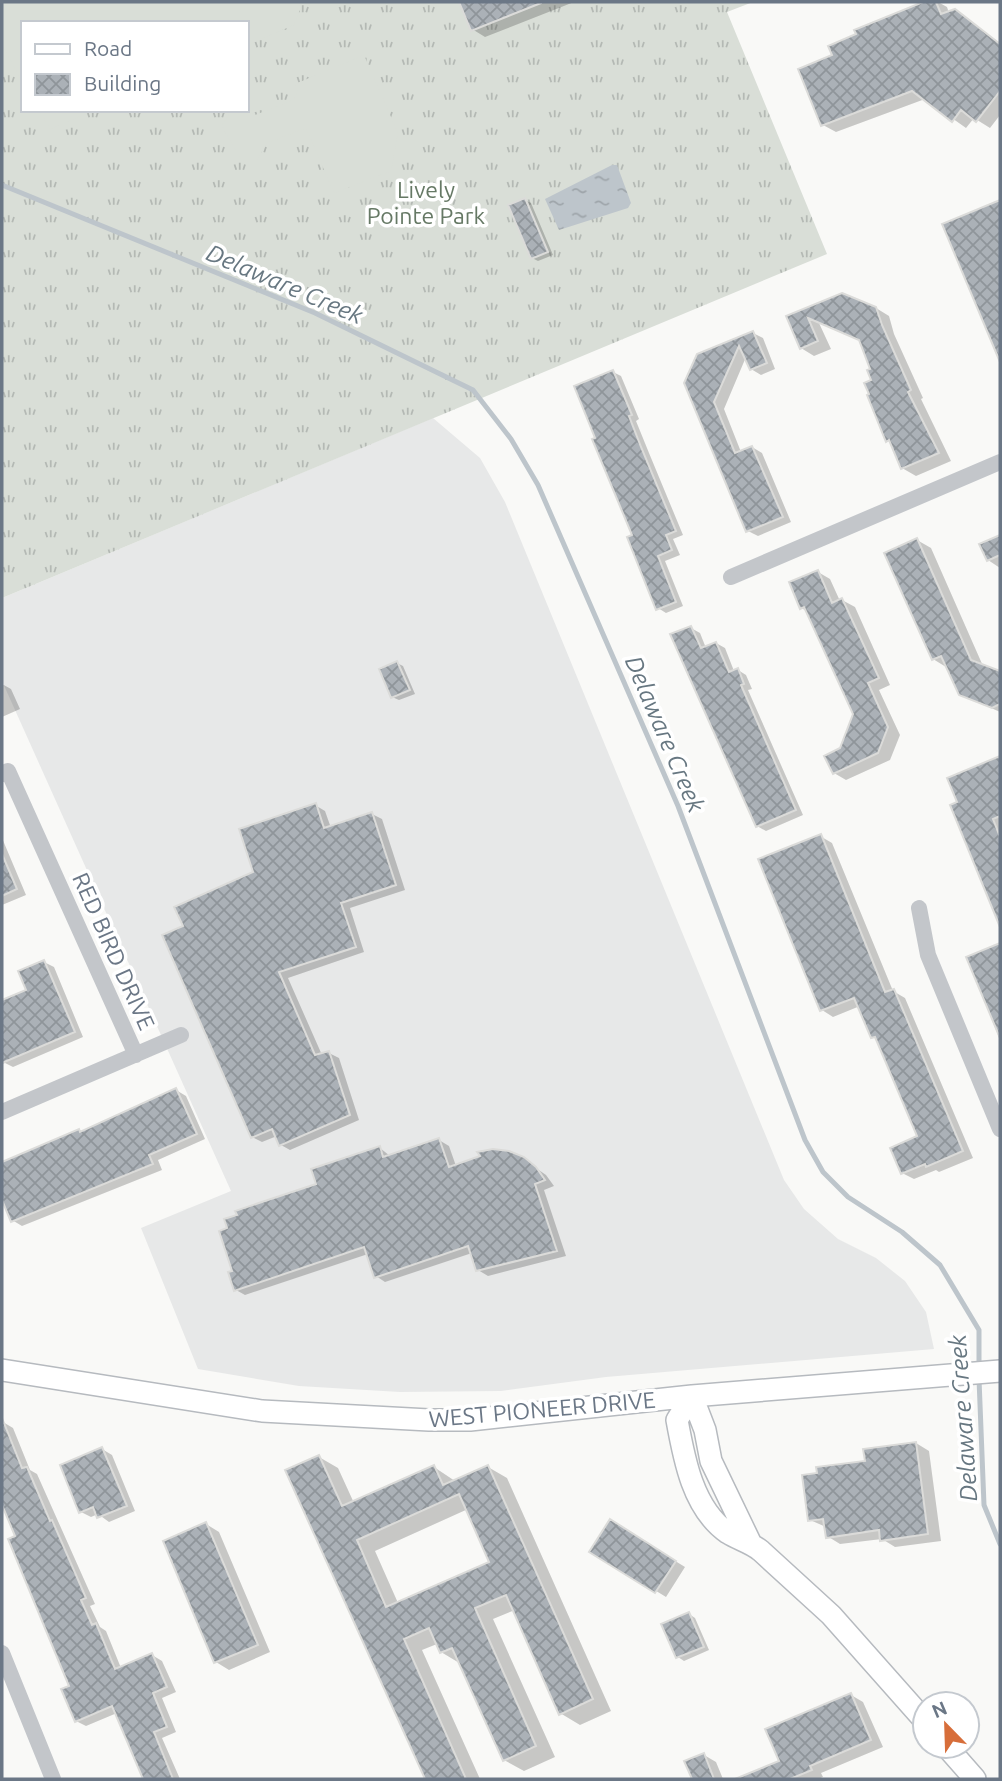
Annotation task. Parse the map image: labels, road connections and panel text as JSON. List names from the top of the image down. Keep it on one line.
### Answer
{"streets":{"main road":["WEST PIONEER DRIVE"],"street":["RED BIRD DRIVE"]},"water":["Delaware Creek"],"parks":["Lively Pointe Park"],"legend":["Road","Building"],"north":"top left"}
